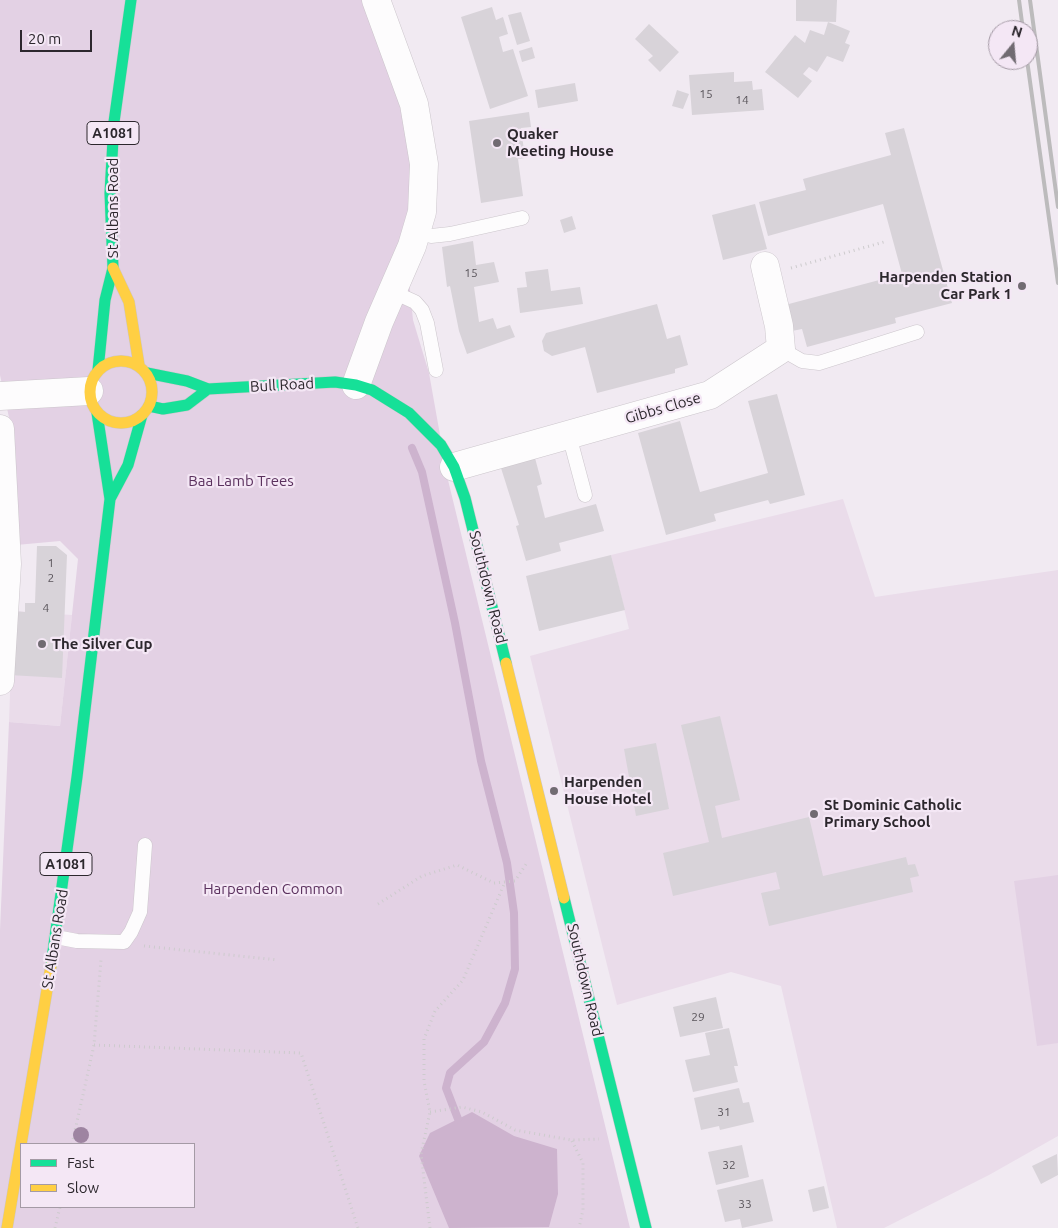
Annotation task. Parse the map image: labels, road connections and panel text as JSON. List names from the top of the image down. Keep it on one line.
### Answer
{"streets":{"main road":["A1081","St Albans Road","Bull Road","Southdown Road"],"street":["Gibbs Close"]},"crossings":[["St Albans Road","Bull Road"],["Bull Road","Southdown Road"],["Gibbs Close","Southdown Road"]],"parks":["Baa Lamb Trees","Harpenden Common"],"places":["Quaker Meeting House","Harpenden Station Car Park 1","The Silver Cup","Harpenden House Hotel","St Dominic Catholic Primary School"],"house_numbers":["15","14","15","1","2","4","29","31","32","33"],"legend":["Fast","Slow"],"scale_bar":"20 m","north":"top"}
